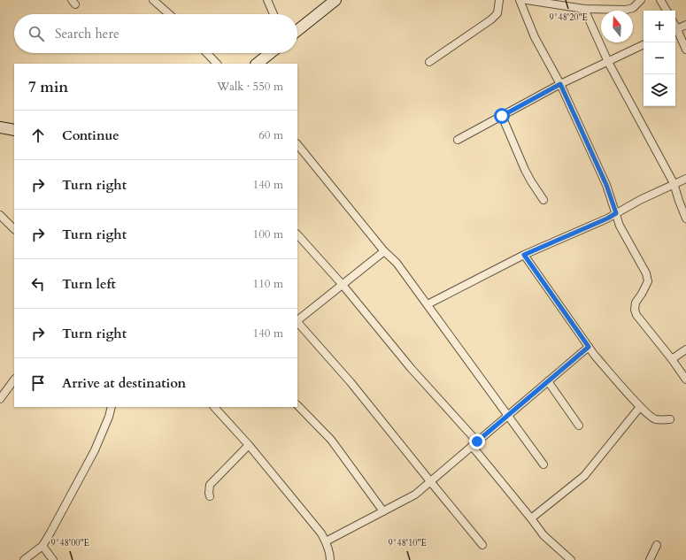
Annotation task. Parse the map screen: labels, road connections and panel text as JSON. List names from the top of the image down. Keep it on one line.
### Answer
{"north":"top","page":{"map_buttons":["+","−"],"search":"Search here","heading":["7 min","Walk · 550 m"],"list":[["Continue","60 m"],["Turn right","140 m"],["Turn right","100 m"],["Turn left","110 m"],["Turn right","140 m"],"Arrive at destination"]},"coordinates":["9°48'20\"E","9°48'00\"E","9°48'10\"E"]}
